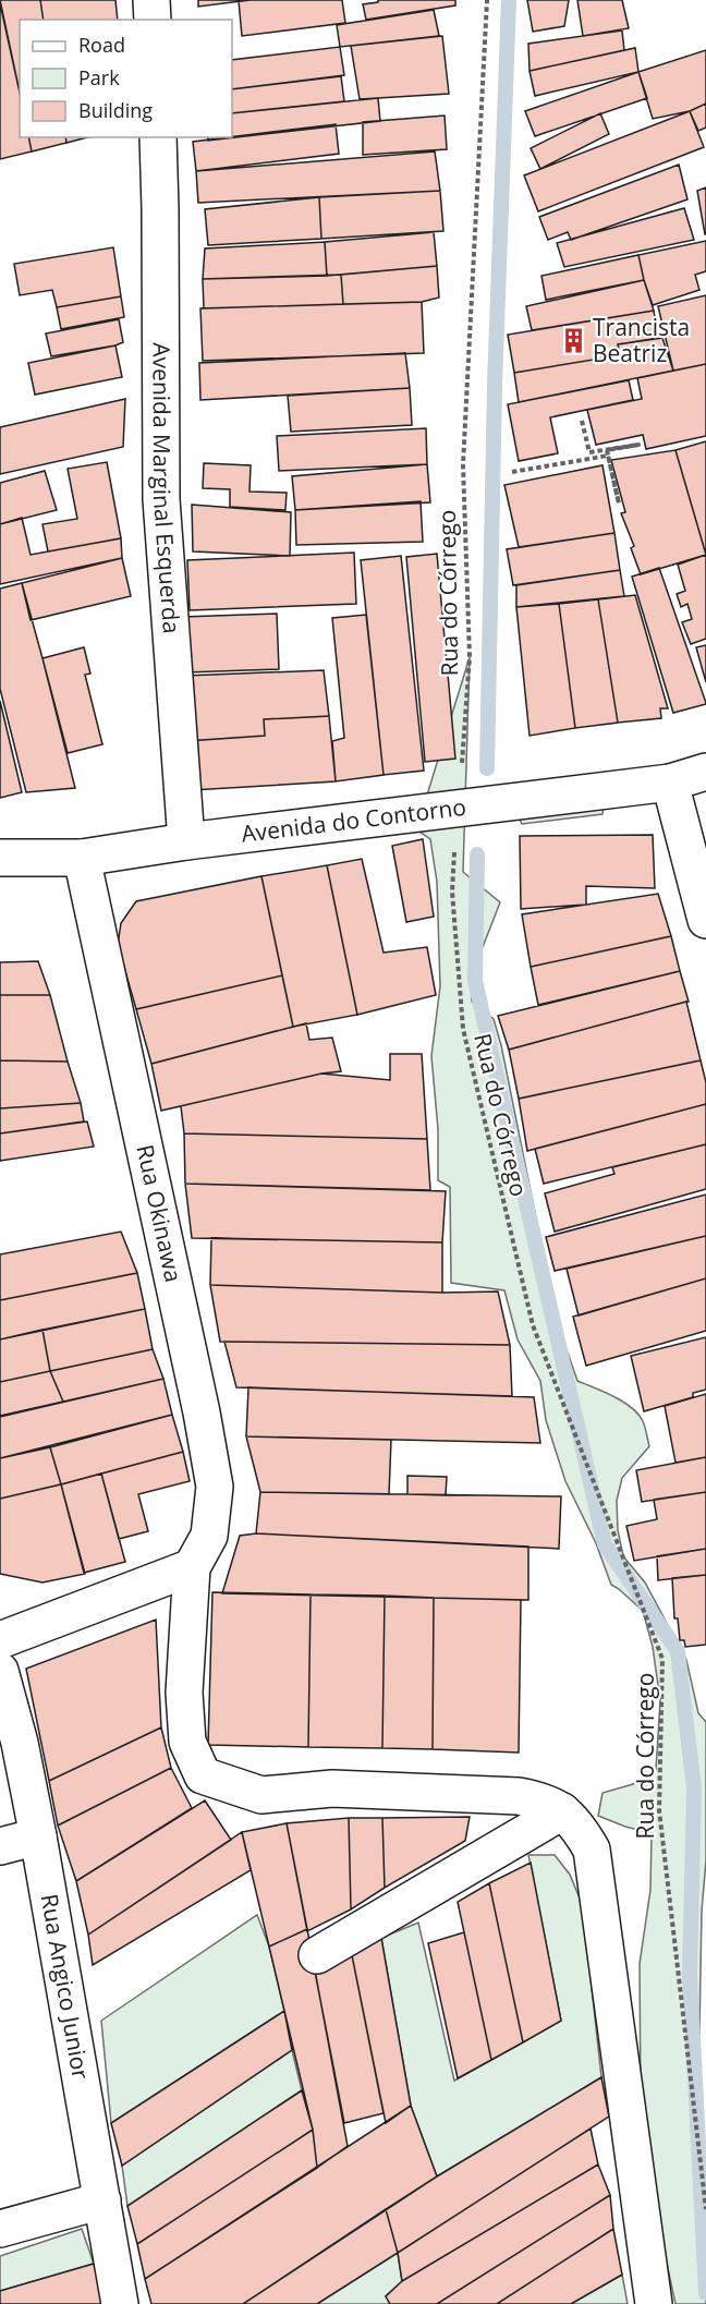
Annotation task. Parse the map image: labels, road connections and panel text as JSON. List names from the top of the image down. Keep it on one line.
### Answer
{"streets":{"street":["Avenida Marginal Esquerda","Avenida do Contorno","Rua Okinawa","Rua Angico Junior"],"path":["Rua do Córrego"]},"crossings":[["Avenida Marginal Esquerda","Avenida do Contorno"],["Avenida do Contorno","Rua Okinawa"]],"places":{"building":["Trancista Beatriz"]},"legend":["Road","Park","Building"]}
